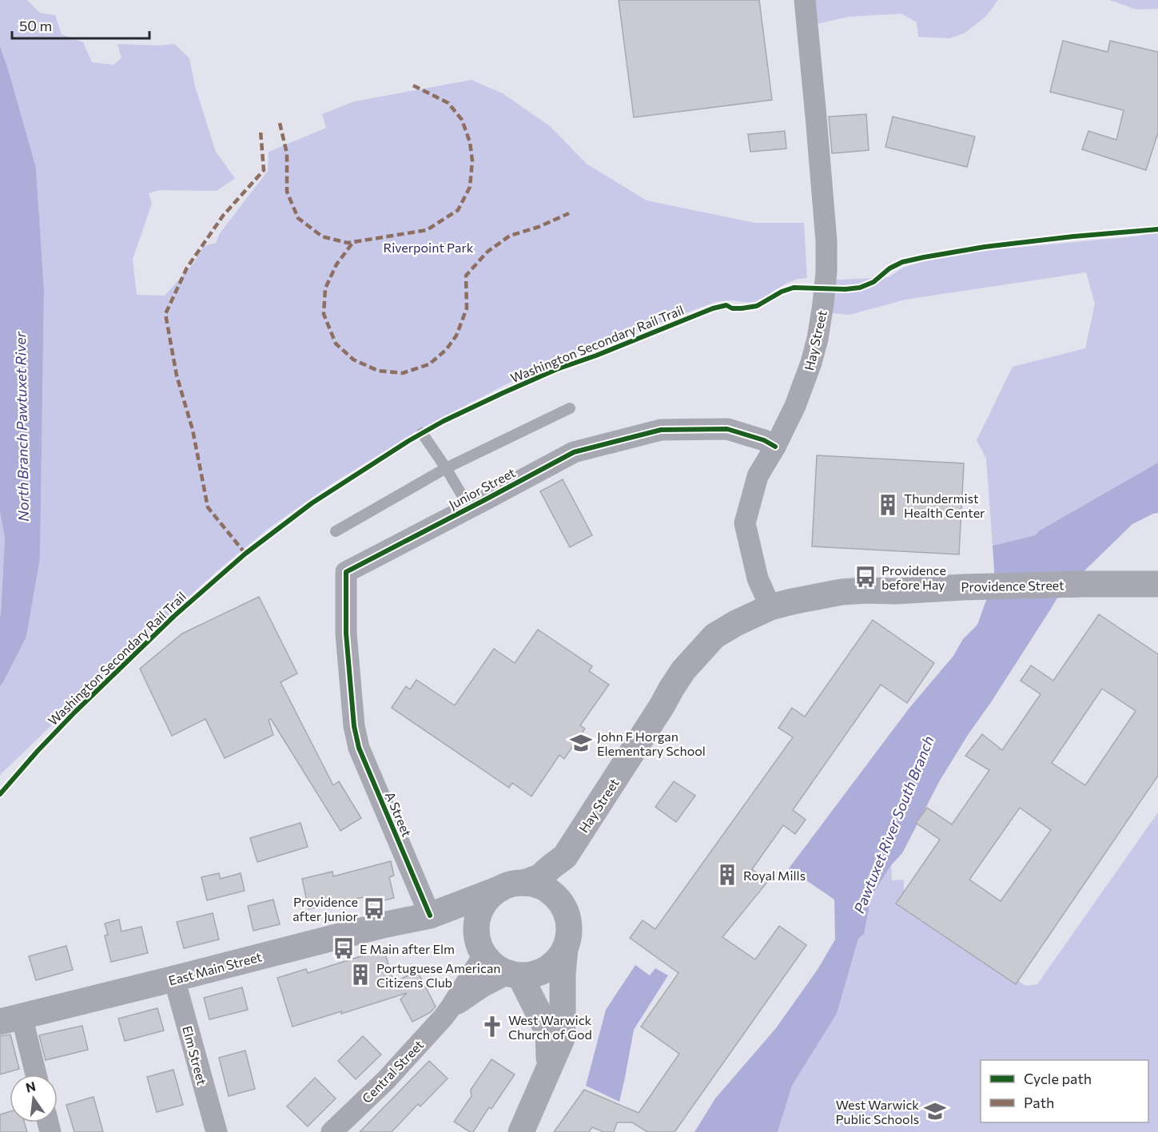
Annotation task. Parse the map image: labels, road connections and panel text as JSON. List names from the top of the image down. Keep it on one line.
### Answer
{"streets":{"main road":["Hay Street","Providence Street","East Main Street"],"street":["Junior Street","A Street","Elm Street","Central Street"],"cycle path":["Washington Secondary Rail Trail"]},"crossings":[["Hay Street","Junior Street"],["Hay Street","Providence Street"],["Hay Street","East Main Street"],["Junior Street","A Street"],["A Street","East Main Street"],["East Main Street","Elm Street"]],"water":["North Branch Pawtuxet River","Pawtuxet River South Branch"],"parks":["Riverpoint Park"],"places":{"building":["Thundermist Health Center","Royal Mills","Portuguese American Citizens Club"],"bus stop":["Providence before Hay","Providence after Junior","E Main after Elm"],"school or university":["John F Horgan Elementary School","West Warwick Public Schools"],"church":["West Warwick Church of God"]},"legend":["Cycle path","Path"],"scale_bar":"50 m","north":"top"}
